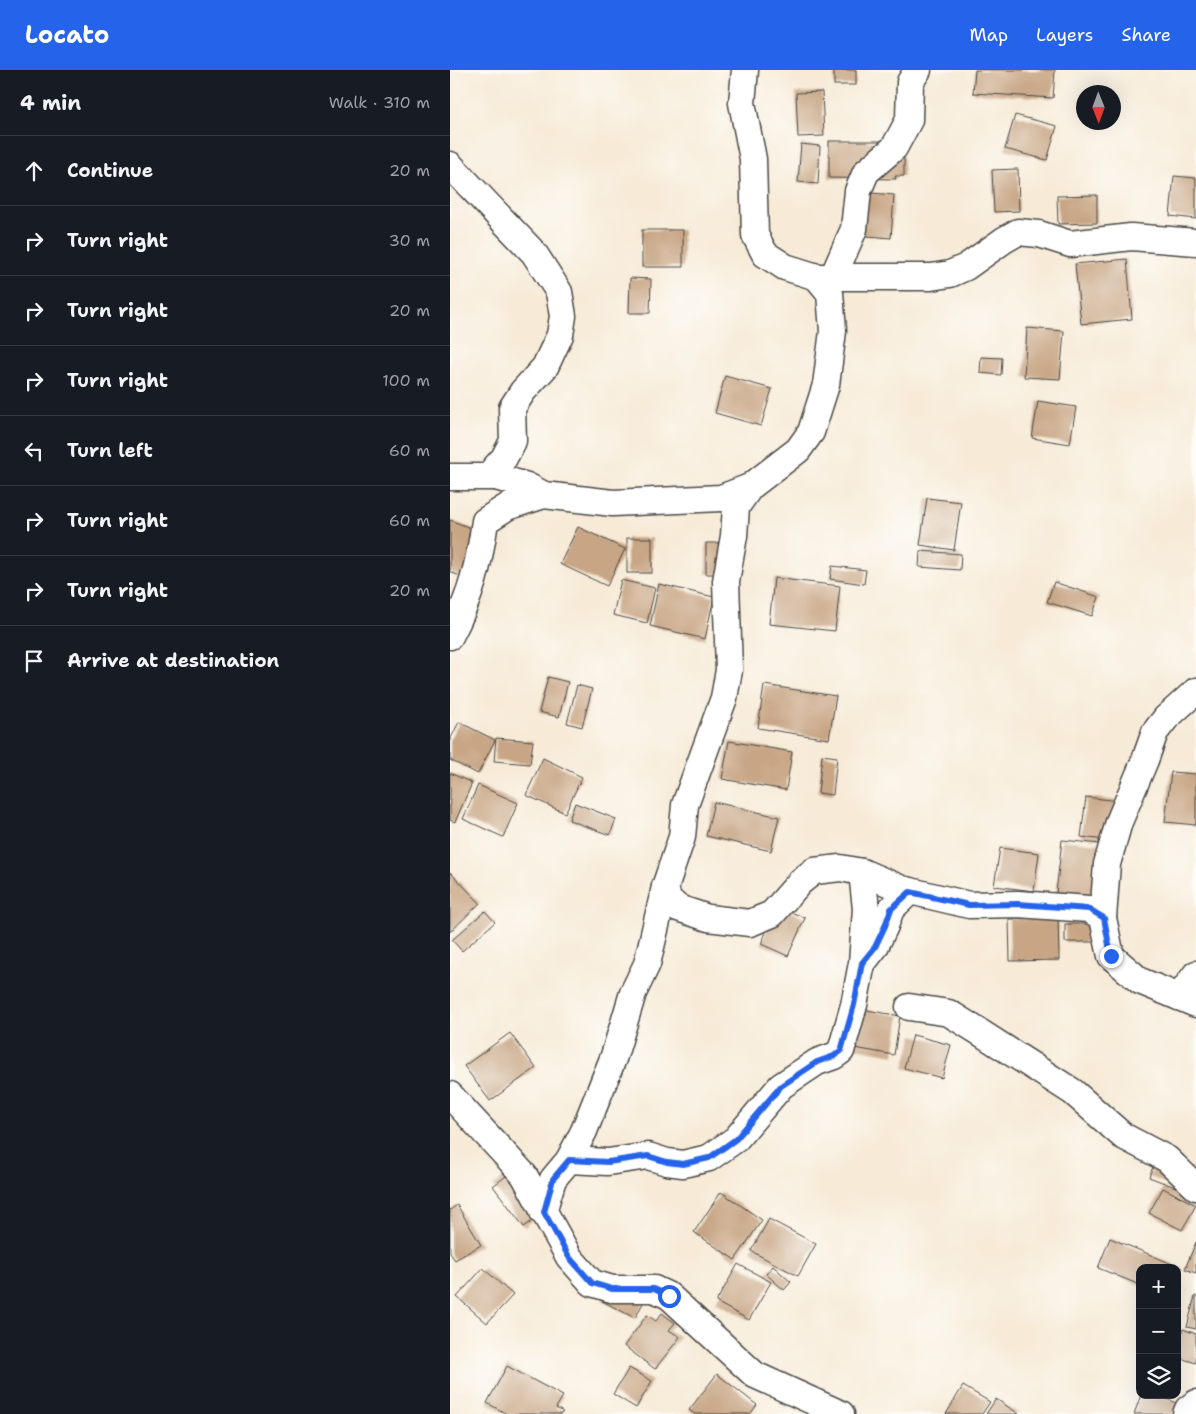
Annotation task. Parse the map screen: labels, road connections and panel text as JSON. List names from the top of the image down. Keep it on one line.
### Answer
{"north":"bottom","page":{"header":"Locato","nav":["Map","Layers","Share"],"heading":["4 min","Walk · 310 m"],"list":[["Continue","20 m"],["Turn right","30 m"],["Turn right","20 m"],["Turn right","100 m"],["Turn left","60 m"],["Turn right","60 m"],["Turn right","20 m"],"Arrive at destination"],"map_buttons":["+","−"]}}
